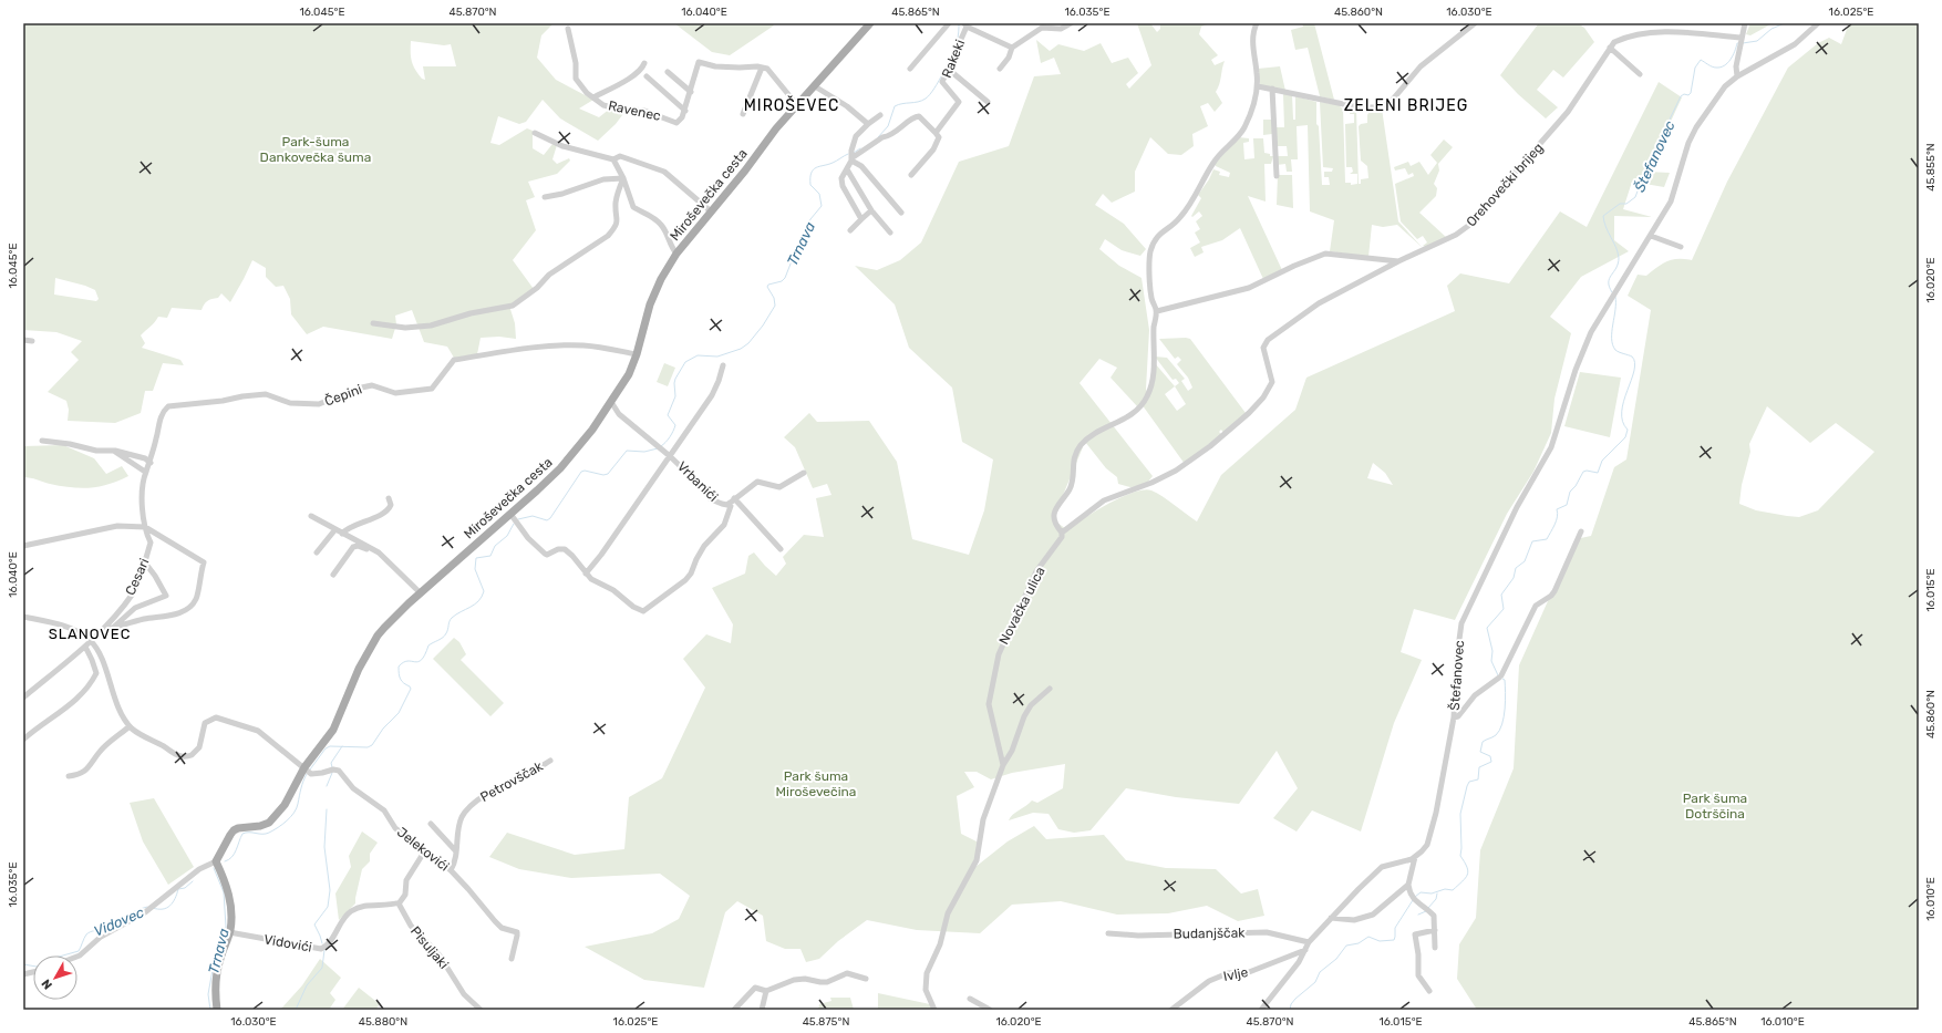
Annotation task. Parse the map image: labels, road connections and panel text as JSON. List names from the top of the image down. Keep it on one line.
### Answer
{"streets":{"main road":["Miroševečka cesta"],"street":["Rakeki","Ravenec","Orehovečki brijeg","Čepini","Vrbanići","Cesari","Novačka ulica","Štefanovec","Petrovščak","Jelekovići","Budanjščak","Vidovići","Pisuljaki","Ivlje"]},"crossings":[["Orehovečki brijeg","Novačka ulica"],["Miroševečka cesta","Čepini"],["Miroševečka cesta","Vrbanići"],["Miroševečka cesta","Jelekovići"],["Čepini","Cesari"],["Petrovščak","Jelekovići"],["Vidovići","Pisuljaki"]],"districts":["MIROŠEVEC","ZELENI BRIJEG","SLANOVEC"],"water":["Štefanovec","Trnava","Vidovec"],"parks":["Park-šuma Dankovečka šuma","Park šuma Miroševečina","Park šuma Dotrščina"],"north":"bottom left","coordinates":["16.045°E","45.870°N","16.040°E","45.865°N","16.035°E","45.860°N","16.030°E","16.025°E","45.855°N","16.020°E","16.015°E","16.010°E","45.880°N","45.875°N"]}
